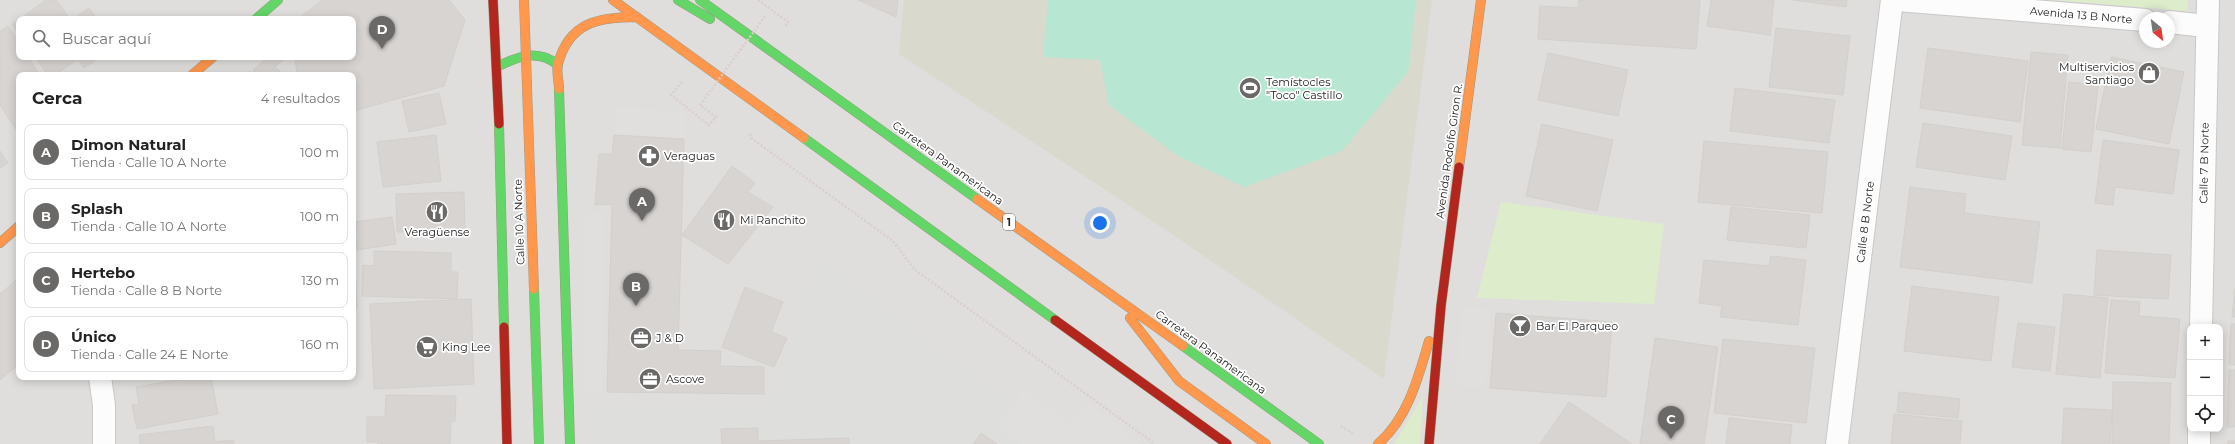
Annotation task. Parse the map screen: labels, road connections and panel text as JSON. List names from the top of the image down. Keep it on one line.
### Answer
{"streets":{"main road":["Avenida Rodolfo Giron R.","Carretera Panamericana","Calle 10 A Norte","1"],"street":["Avenida 13 B Norte","Calle 7 B Norte","Calle 8 B Norte"]},"places":{"shop":["Multiservicios Santiago"],"sports":["Temístocles \"Toco\" Castillo"],"pharmacy":["Veraguas"],"restaurant":["Veragüense","Mi Ranchito"],"bar":["Bar El Parqueo"],"office":["J & D","Ascove"],"supermarket":["King Lee"]},"north":"bottom right","page":{"pins":["D","A","B","C"],"search":"Buscar aquí","heading":["Cerca","4 resultados"],"list":[{"mark":"A","name":"Dimon Natural","note":"Tienda · Calle 10 A Norte","value":"100 m"},{"mark":"B","name":"Splash","note":"Tienda · Calle 10 A Norte","value":"100 m"},{"mark":"C","name":"Hertebo","note":"Tienda · Calle 8 B Norte","value":"130 m"},{"mark":"D","name":"Único","note":"Tienda · Calle 24 E Norte","value":"160 m"}],"map_buttons":["+","−"]}}
